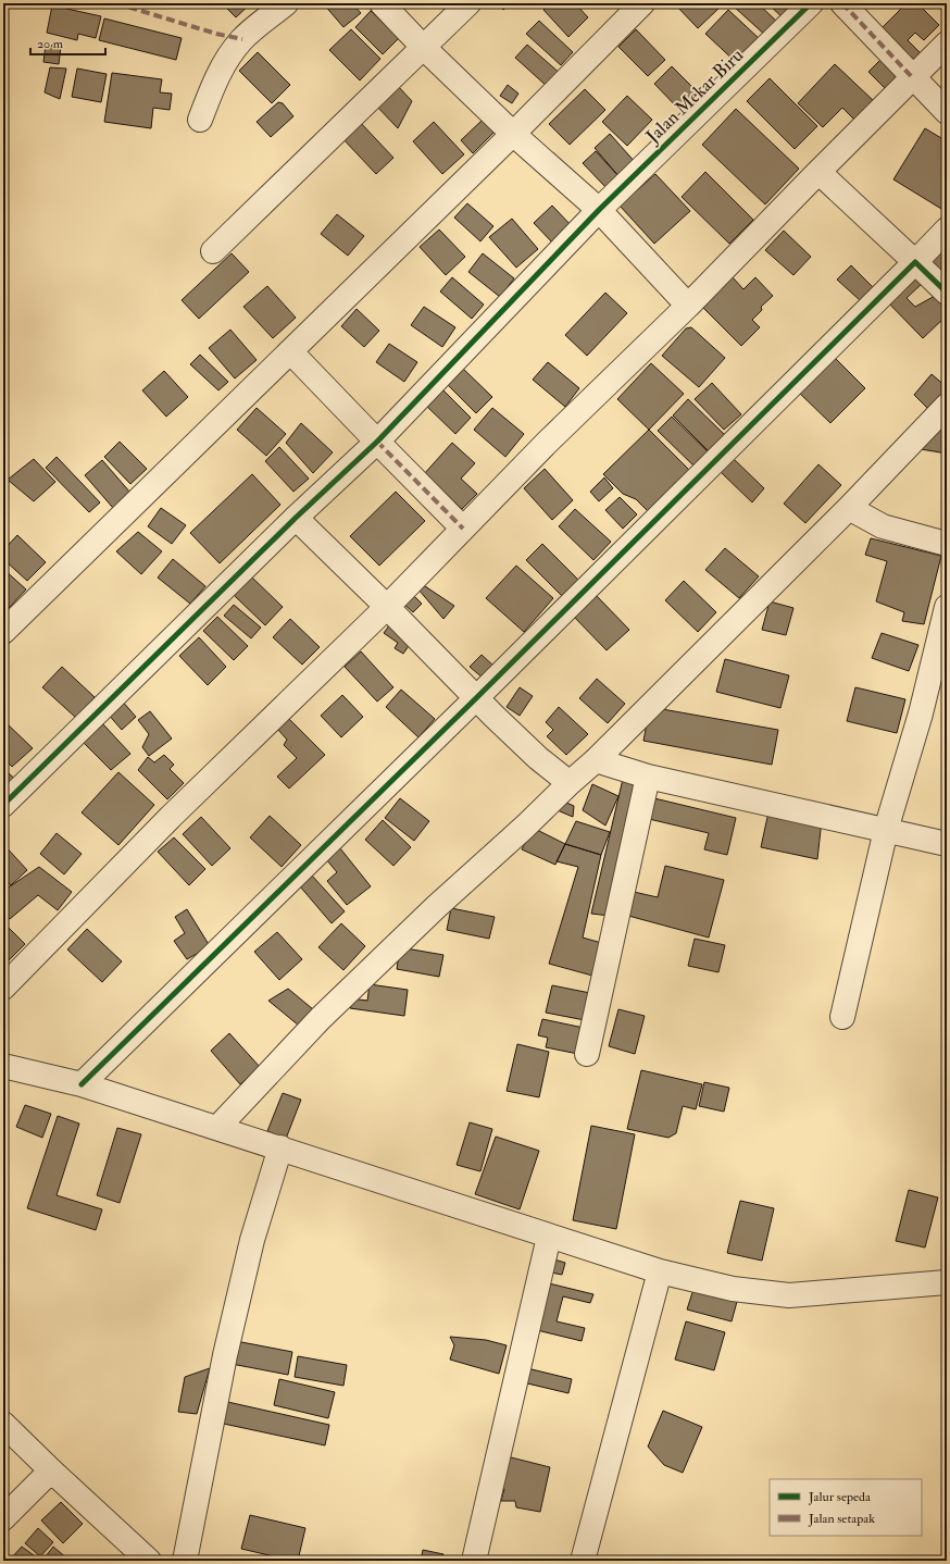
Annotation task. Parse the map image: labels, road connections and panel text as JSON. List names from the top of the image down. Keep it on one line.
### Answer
{"streets":{"street":["Jalan Mekar Biru"]},"legend":["Jalur sepeda","Jalan setapak"],"scale_bar":"20 m"}
